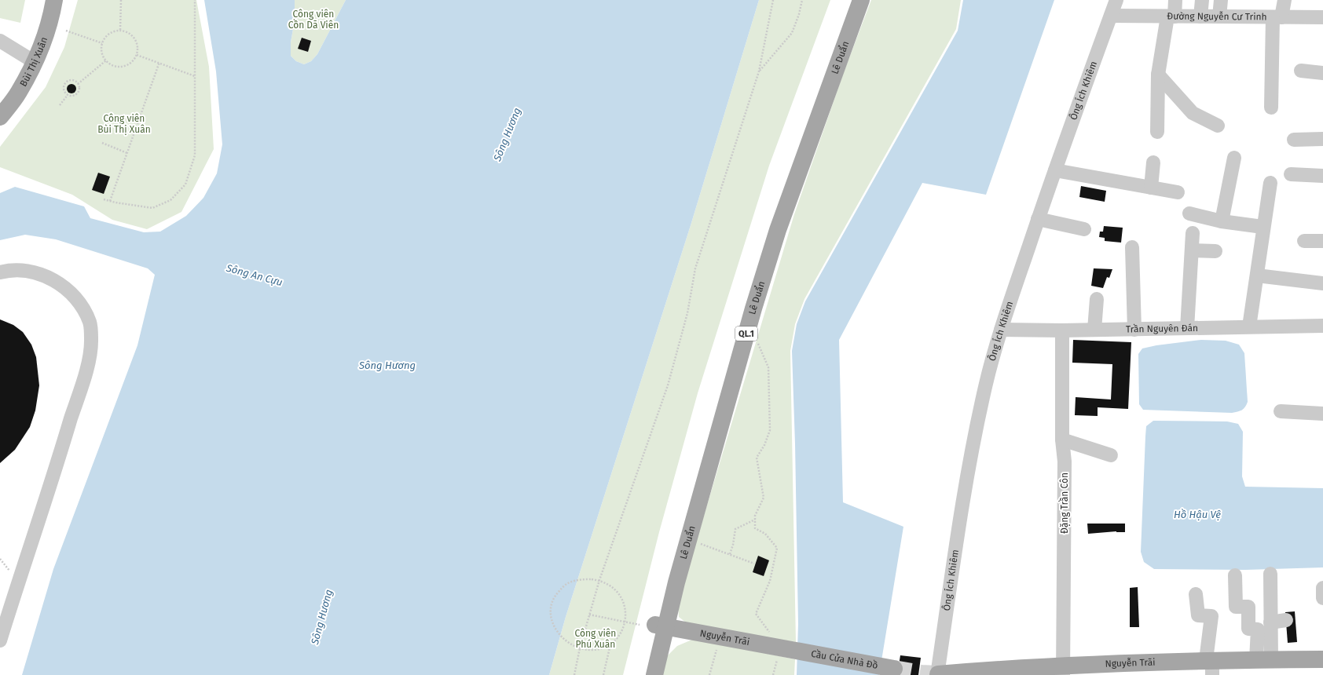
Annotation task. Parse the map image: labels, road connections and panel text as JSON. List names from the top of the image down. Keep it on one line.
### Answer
{"streets":{"main road":["Lê Duẩn","Bùi Thị Xuân","QL.1","Nguyễn Trãi","Cầu Cửa Nhà Đồ"],"street":["Đường Nguyễn Cư Trinh","Ông Ích Khiêm","Trần Nguyên Đán","Đặng Trần Côn"]},"crossings":[["Đường Nguyễn Cư Trinh","Ông Ích Khiêm"],["Lê Duẩn","Nguyễn Trãi"],["Ông Ích Khiêm","Trần Nguyên Đán"],["Ông Ích Khiêm","Nguyễn Trãi"],["Trần Nguyên Đán","Đặng Trần Côn"],["Đặng Trần Côn","Nguyễn Trãi"],["Nguyễn Trãi","Cầu Cửa Nhà Đồ"]],"water":["Sông Hương","Sông An Cựu","Hồ Hậu Vệ"],"parks":["Công viên Cồn Dã Viên","Công viên Bùi Thị Xuân","Công viên Phú Xuân"]}
